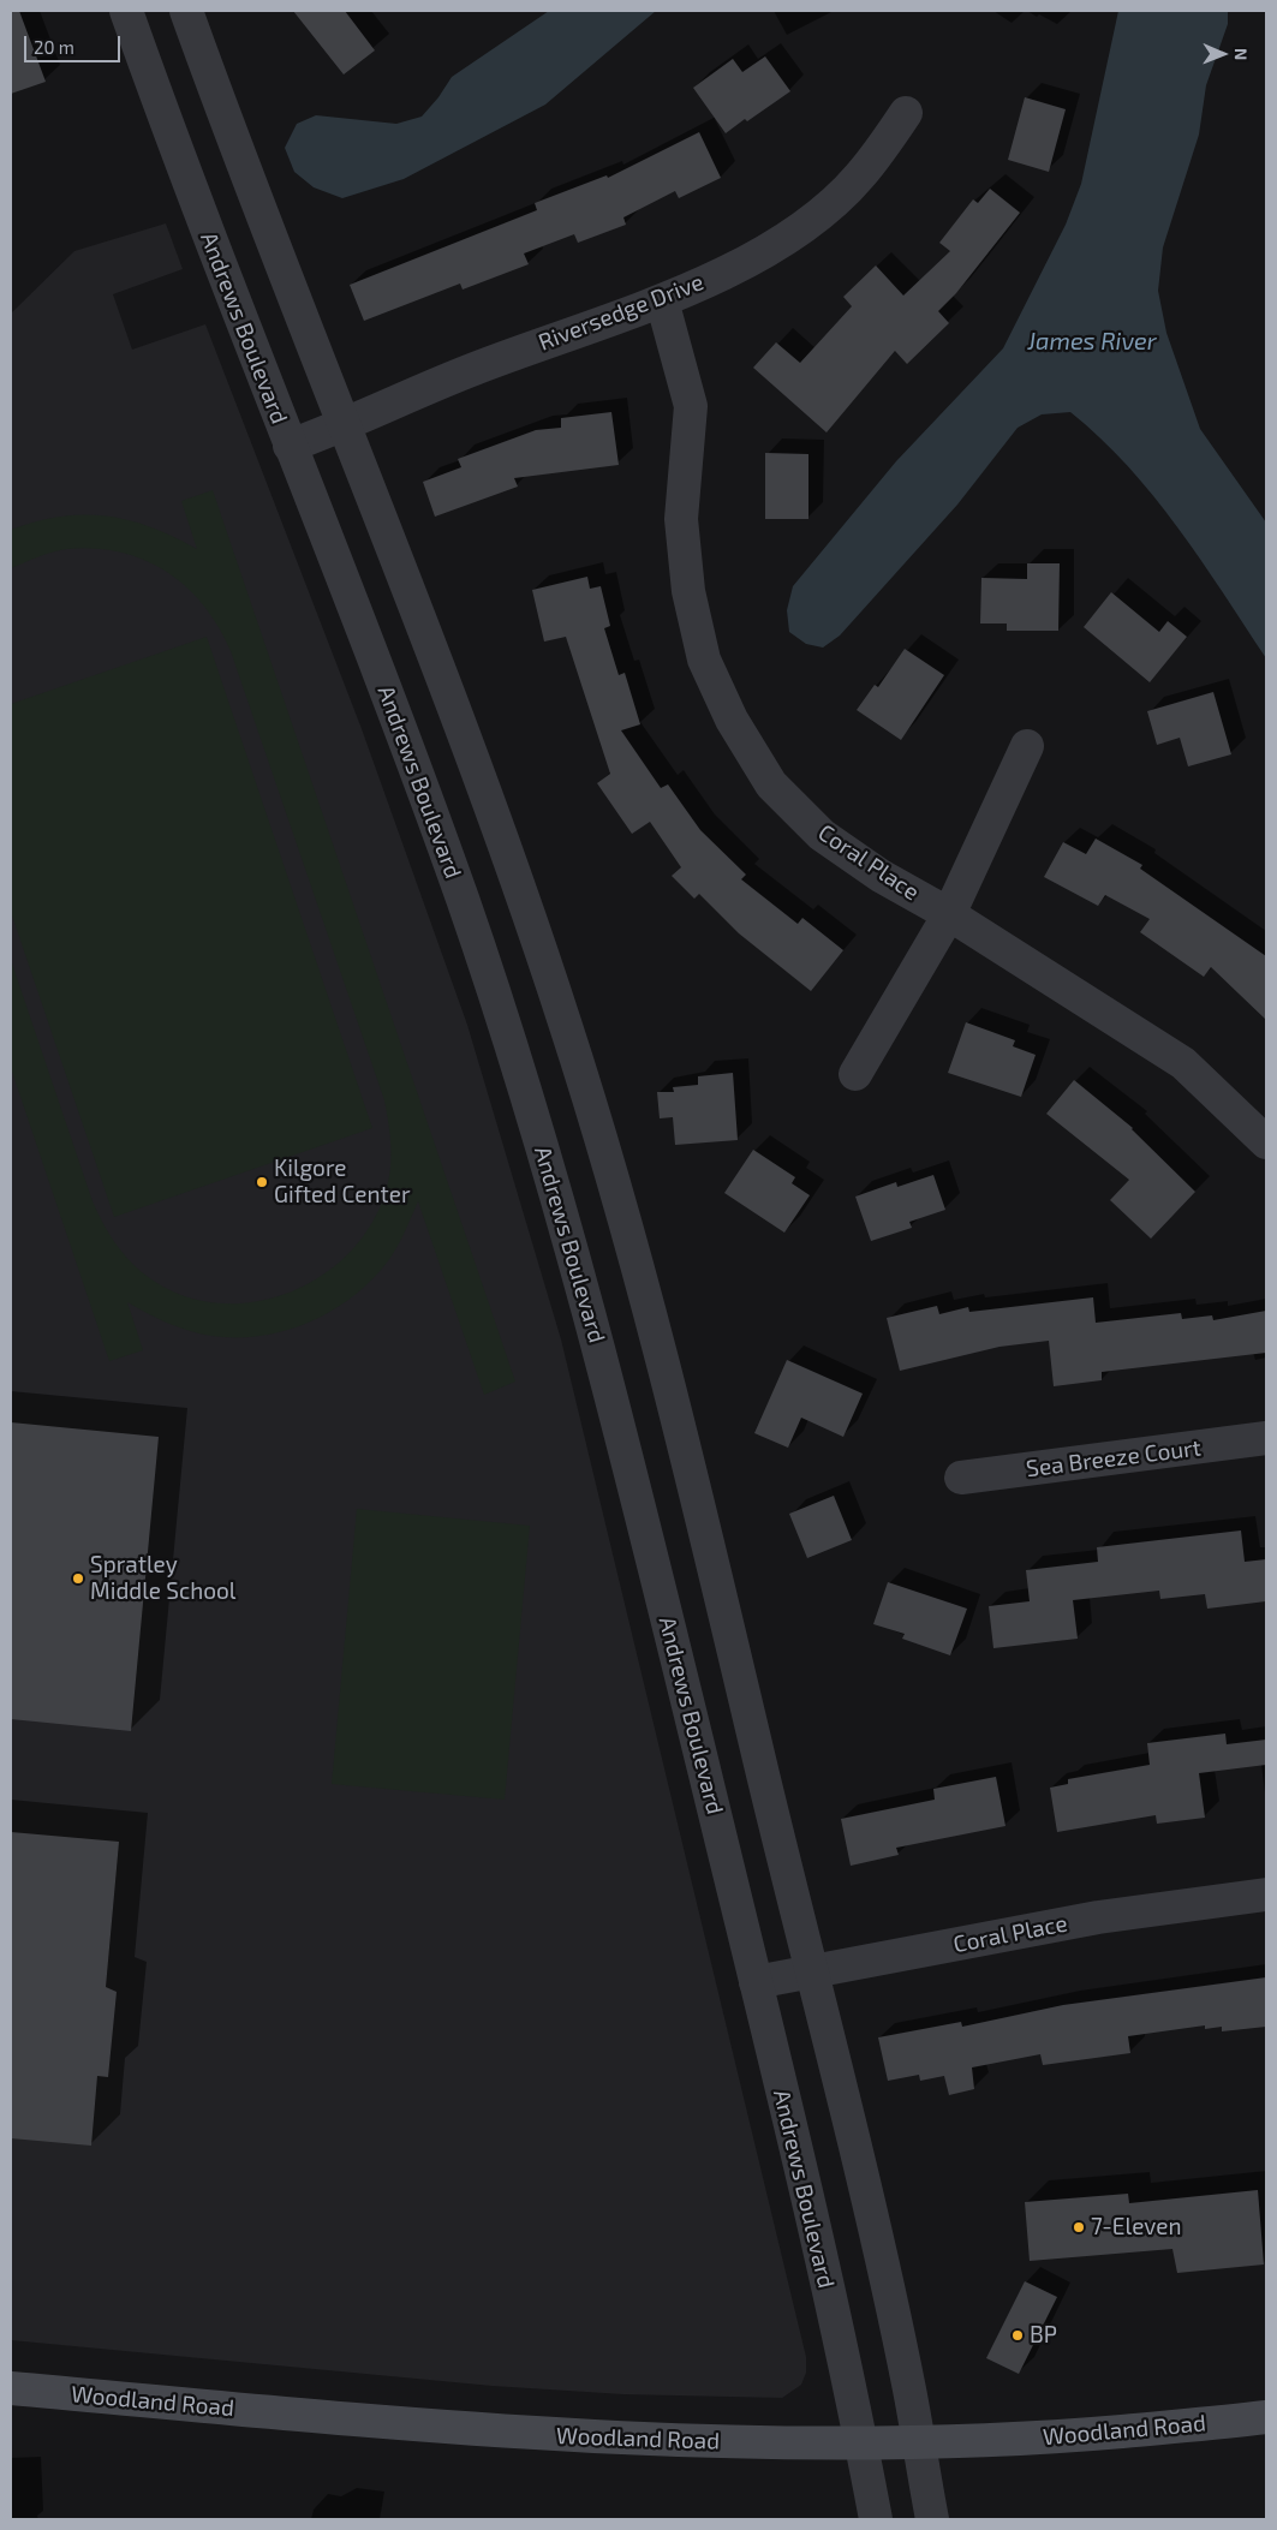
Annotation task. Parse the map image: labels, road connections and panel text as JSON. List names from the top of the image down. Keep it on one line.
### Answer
{"streets":{"main road":["Woodland Road"],"street":["Riversedge Drive","Andrews Boulevard","Coral Place","Sea Breeze Court"]},"crossings":[["Riversedge Drive","Andrews Boulevard"],["Riversedge Drive","Coral Place"],["Andrews Boulevard","Coral Place"],["Andrews Boulevard","Woodland Road"]],"water":["James River"],"places":["Kilgore Gifted Center","Spratley Middle School","7-Eleven","BP"],"scale_bar":"20 m","north":"right"}
